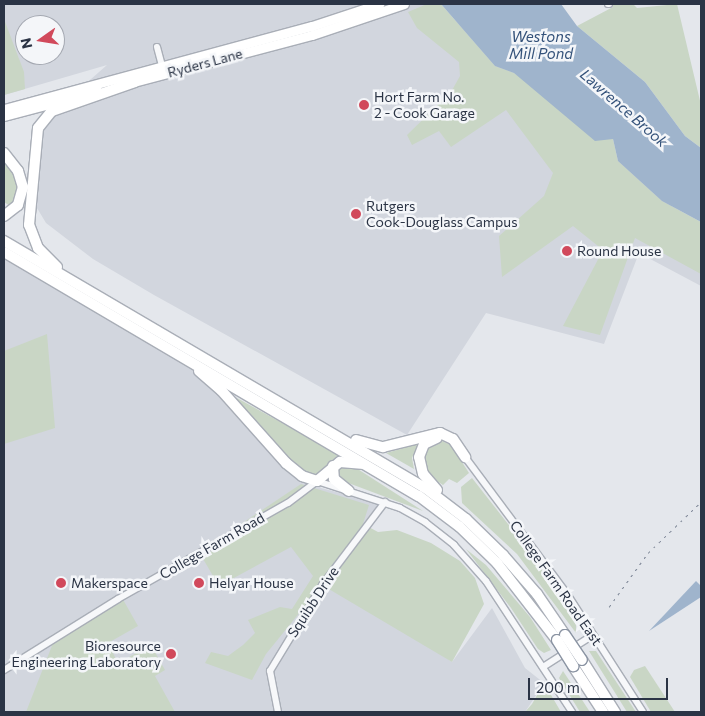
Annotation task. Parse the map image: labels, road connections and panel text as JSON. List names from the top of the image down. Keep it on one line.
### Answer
{"streets":{"main road":["Ryders Lane"],"street":["College Farm Road","College Farm Road East","Squibb Drive"]},"water":["Westons Mill Pond","Lawrence Brook"],"places":["Hort Farm No. 2 - Cook Garage","Rutgers Cook-Douglass Campus","Round House","Makerspace","Helyar House","Bioresource Engineering Laboratory"],"scale_bar":"200 m","north":"left"}
